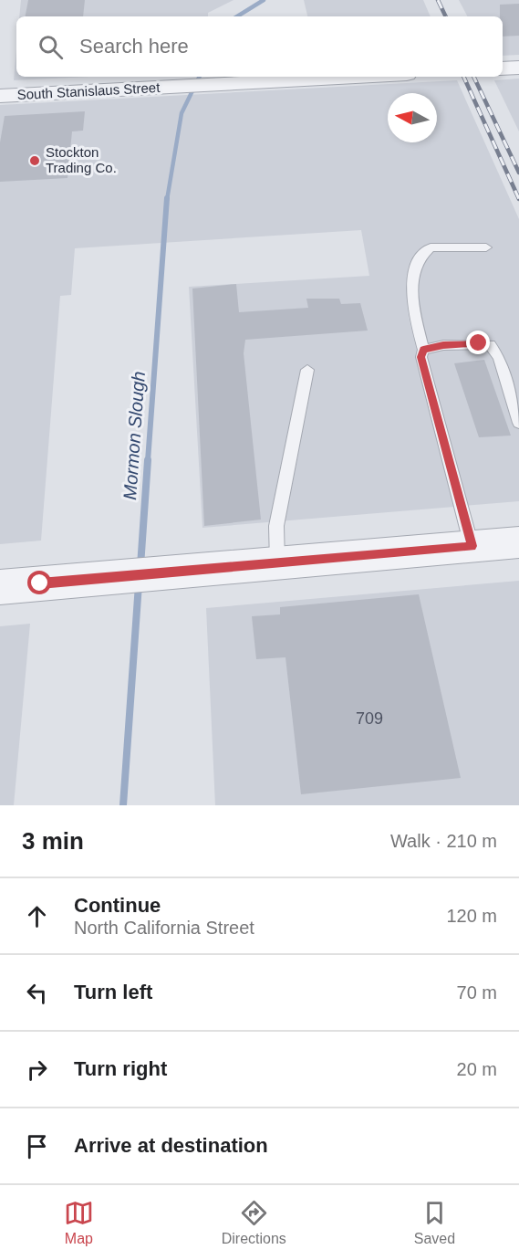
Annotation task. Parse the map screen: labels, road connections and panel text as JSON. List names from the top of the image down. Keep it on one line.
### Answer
{"streets":{"street":["South Stanislaus Street"]},"water":["Mormon Slough"],"places":["Stockton Trading Co."],"house_numbers":["709"],"north":"left","page":{"search":"Search here","heading":["3 min","Walk · 210 m"],"list":[["Continue","North California Street","120 m"],["Turn left","70 m"],["Turn right","20 m"],"Arrive at destination"],"nav":["Map","Directions","Saved"]}}
